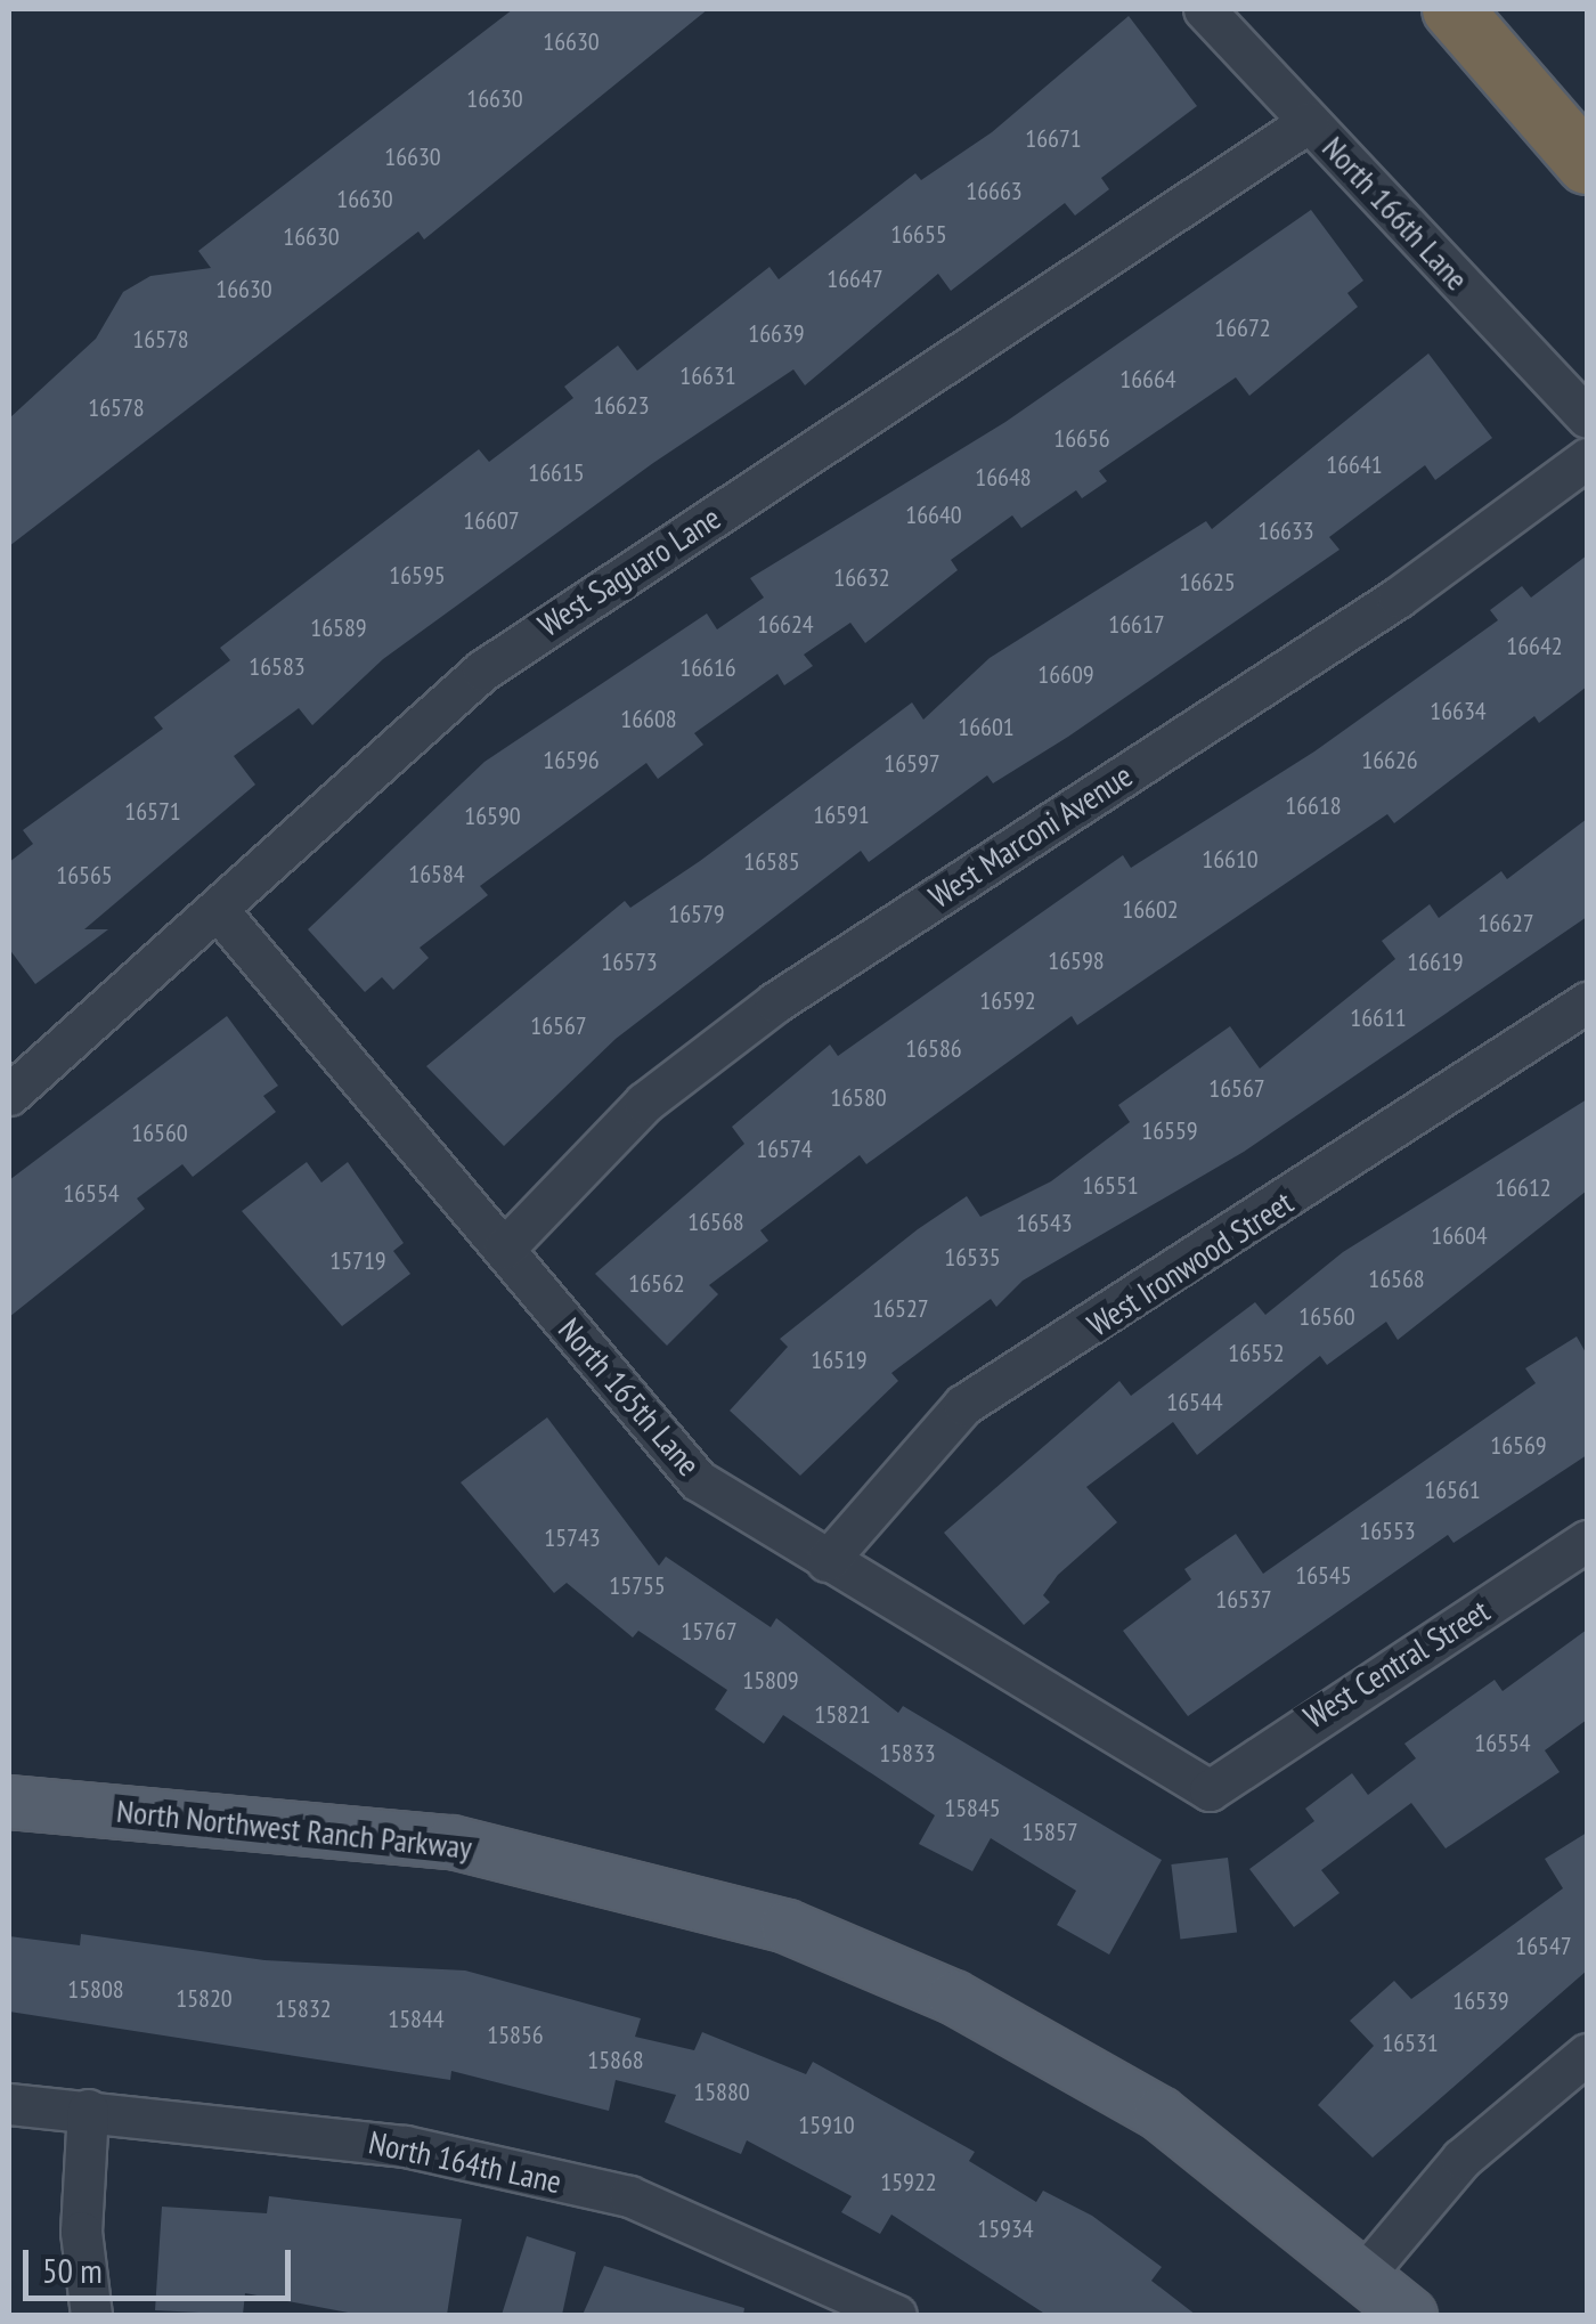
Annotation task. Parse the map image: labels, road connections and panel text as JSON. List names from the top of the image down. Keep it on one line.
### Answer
{"streets":{"main road":["North Northwest Ranch Parkway"],"street":["North 166th Lane","West Saguaro Lane","West Marconi Avenue","West Ironwood Street","North 165th Lane","West Central Street","North 164th Lane"]},"crossings":[["North 166th Lane","West Saguaro Lane"],["West Saguaro Lane","North 165th Lane"],["West Marconi Avenue","North 165th Lane"],["West Ironwood Street","North 165th Lane"],["North 165th Lane","West Central Street"]],"house_numbers":["16630","16630","16671","16630","16663","16630","16655","16630","16647","16630","16672","16639","16578","16631","16664","16623","16578","16656","16641","16615","16648","16640","16607","16633","16595","16632","16625","16624","16617","16589","16642","16583","16616","16609","16634","16608","16601","16596","16626","16597","16618","16571","16591","16590","16610","16585","16584","16565","16602","16579","16627","16598","16573","16619","16592","16611","16567","16586","16567","16580","16559","16560","16574","16551","16612","16554","16568","16543","16604","16535","15719","16568","16562","16527","16560","16552","16519","16544","16569","16561","16553","15743","16545","15755","16537","15767","15809","15821","16554","15833","15845","15857","16547","15808","15820","16539","15832","15844","15856","16531","15868","15880","15910","15922","15934"],"scale_bar":"50 m"}
